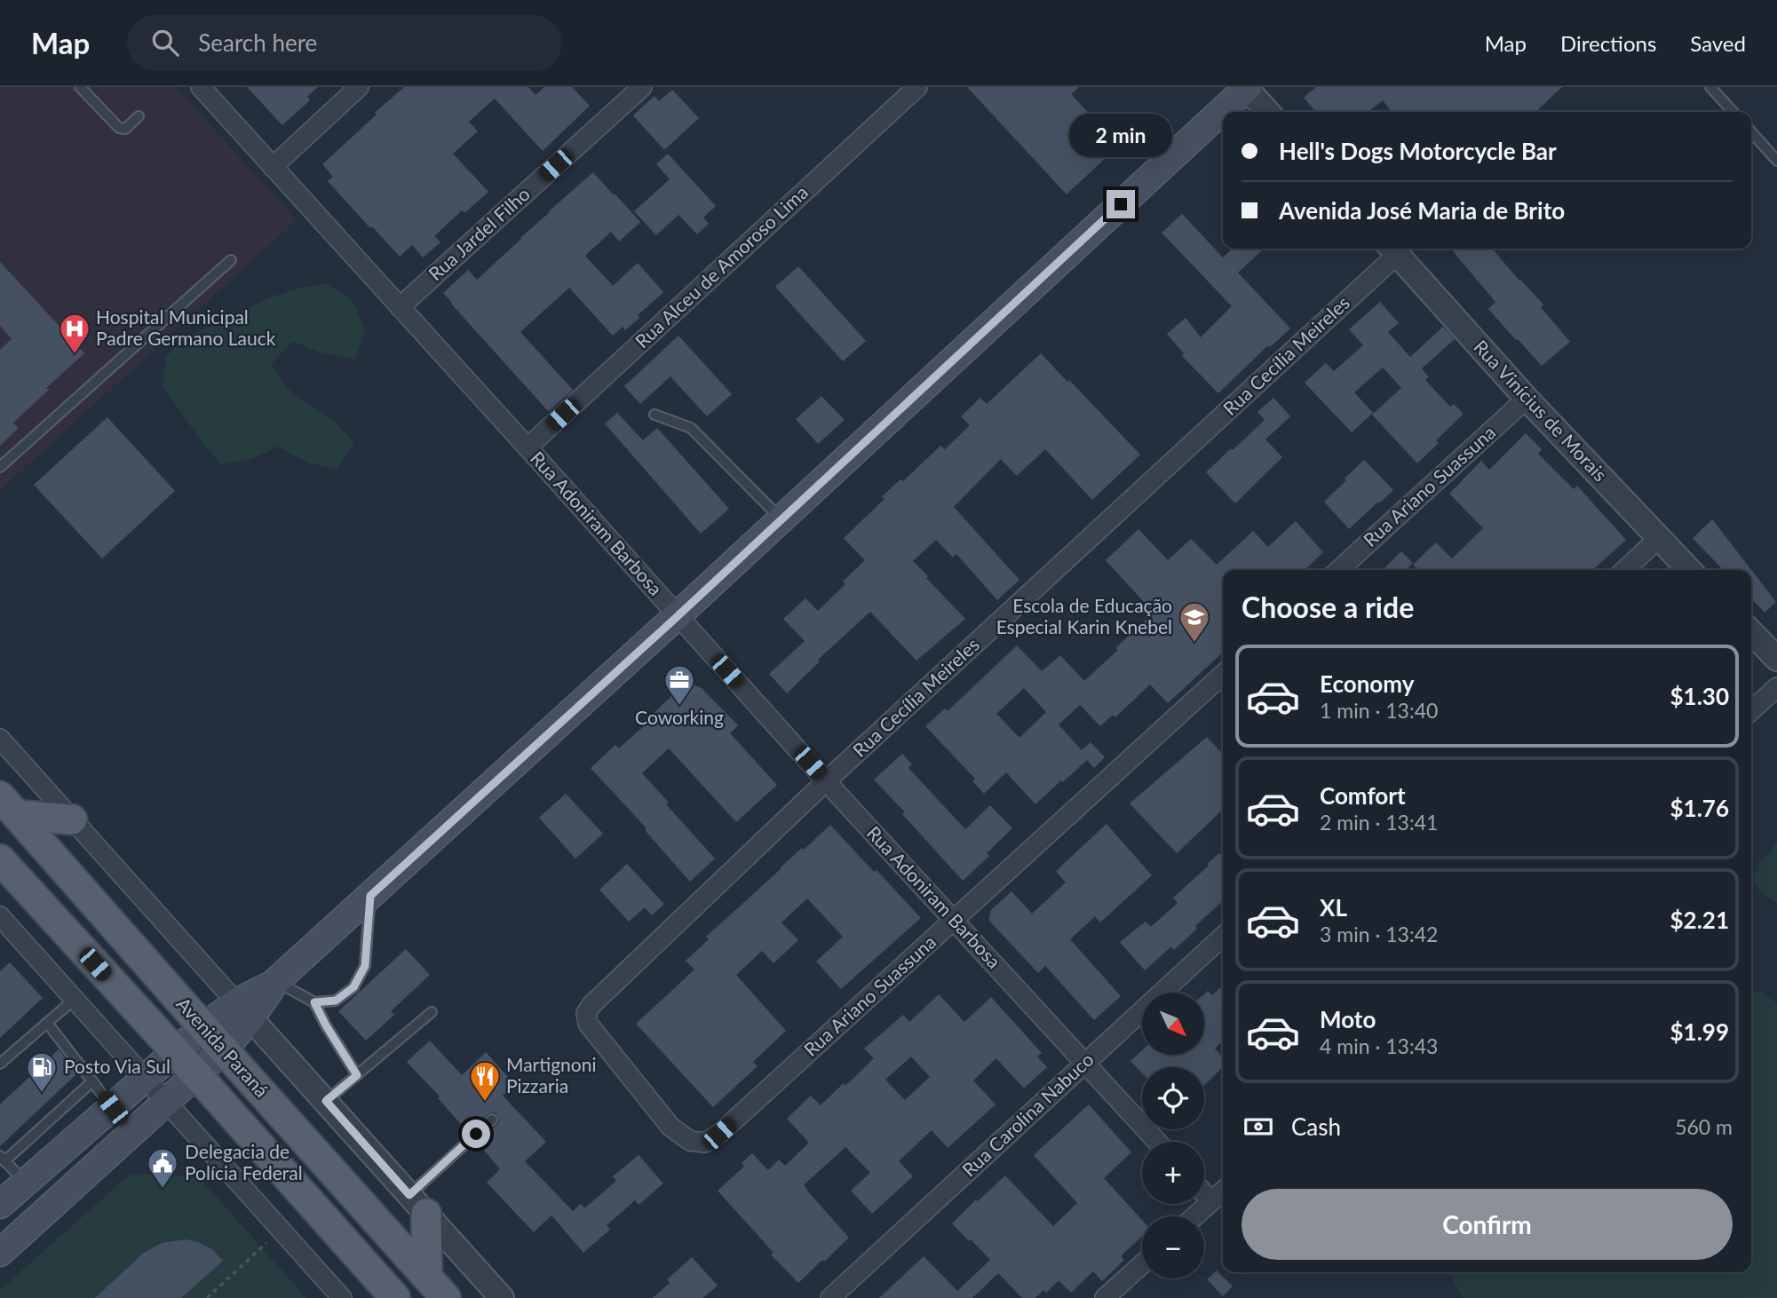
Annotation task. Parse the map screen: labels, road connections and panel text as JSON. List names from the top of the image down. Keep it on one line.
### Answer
{"streets":{"main road":["Avenida Paraná"],"street":["Rua Jardel Filho","Rua Alceu de Amoroso Lima","Rua Cecília Meireles","Rua Vinícius de Morais","Rua Ariano Suassuna","Rua Adoniram Barbosa","Rua Carolina Nabuco"]},"crossings":[["Rua Jardel Filho","Rua Adoniram Barbosa"],["Rua Alceu de Amoroso Lima","Rua Adoniram Barbosa"],["Rua Cecília Meireles","Rua Vinícius de Morais"],["Rua Cecília Meireles","Rua Ariano Suassuna"],["Rua Cecília Meireles","Rua Adoniram Barbosa"],["Rua Vinícius de Morais","Rua Ariano Suassuna"],["Rua Ariano Suassuna","Rua Adoniram Barbosa"],["Rua Adoniram Barbosa","Rua Carolina Nabuco"]],"places":{"hospital":["Hospital Municipal Padre Germano Lauck"],"school or university":["Escola de Educação Especial Karin Knebel"],"office":["Coworking"],"fuel station":["Posto Via Sul"],"restaurant":["Martignoni Pizzaria"],"public building":["Delegacia de Polícia Federal"]},"north":"bottom right","page":{"header":"Map","search":"Search here","nav":["Map","Directions","Saved"],"banner":["Hell's Dogs Motorcycle Bar","Avenida José Maria de Brito"],"bubble":"2 min","heading":"Choose a ride","list":[{"name":"Economy","note":"1 min · 13:40","value":"$1.30"},{"name":"Comfort","note":"2 min · 13:41","value":"$1.76"},{"name":"XL","note":"3 min · 13:42","value":"$2.21"},{"name":"Moto","note":"4 min · 13:43","value":"$1.99"}],"map_buttons":["+","−"],"pay":["Cash","560 m"],"buttons":"Confirm"}}
